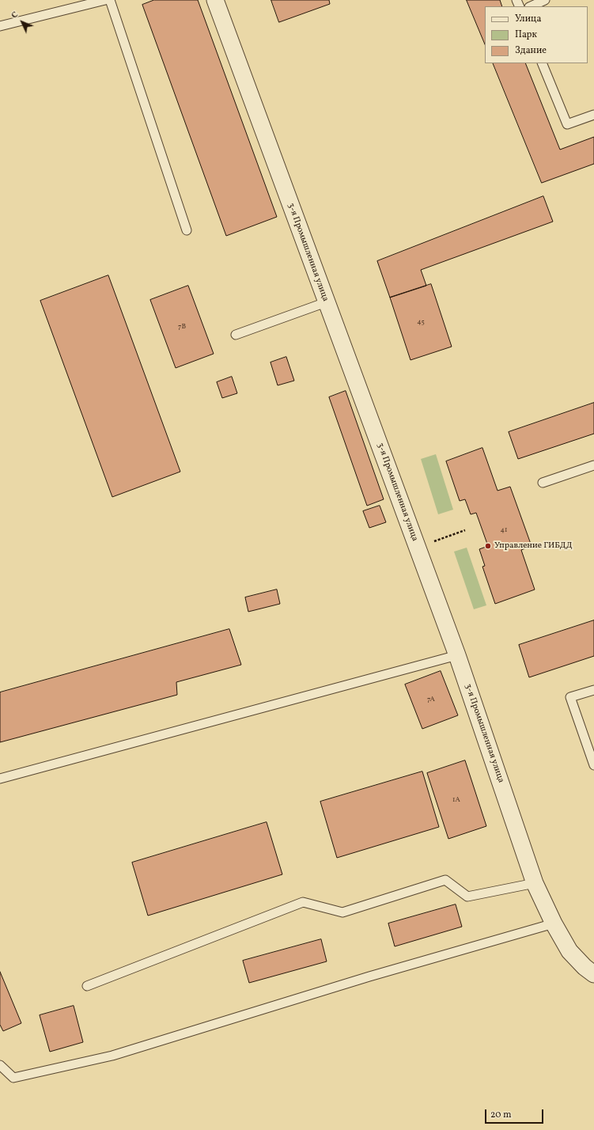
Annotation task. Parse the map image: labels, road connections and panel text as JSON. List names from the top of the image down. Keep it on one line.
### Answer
{"streets":{"street":["3-я Промышленная улица"]},"places":["Управление ГИБДД"],"house_numbers":["45","7В","41","7А","1А"],"legend":["Улица","Парк","Здание"],"scale_bar":"20 m","north":"top left"}
